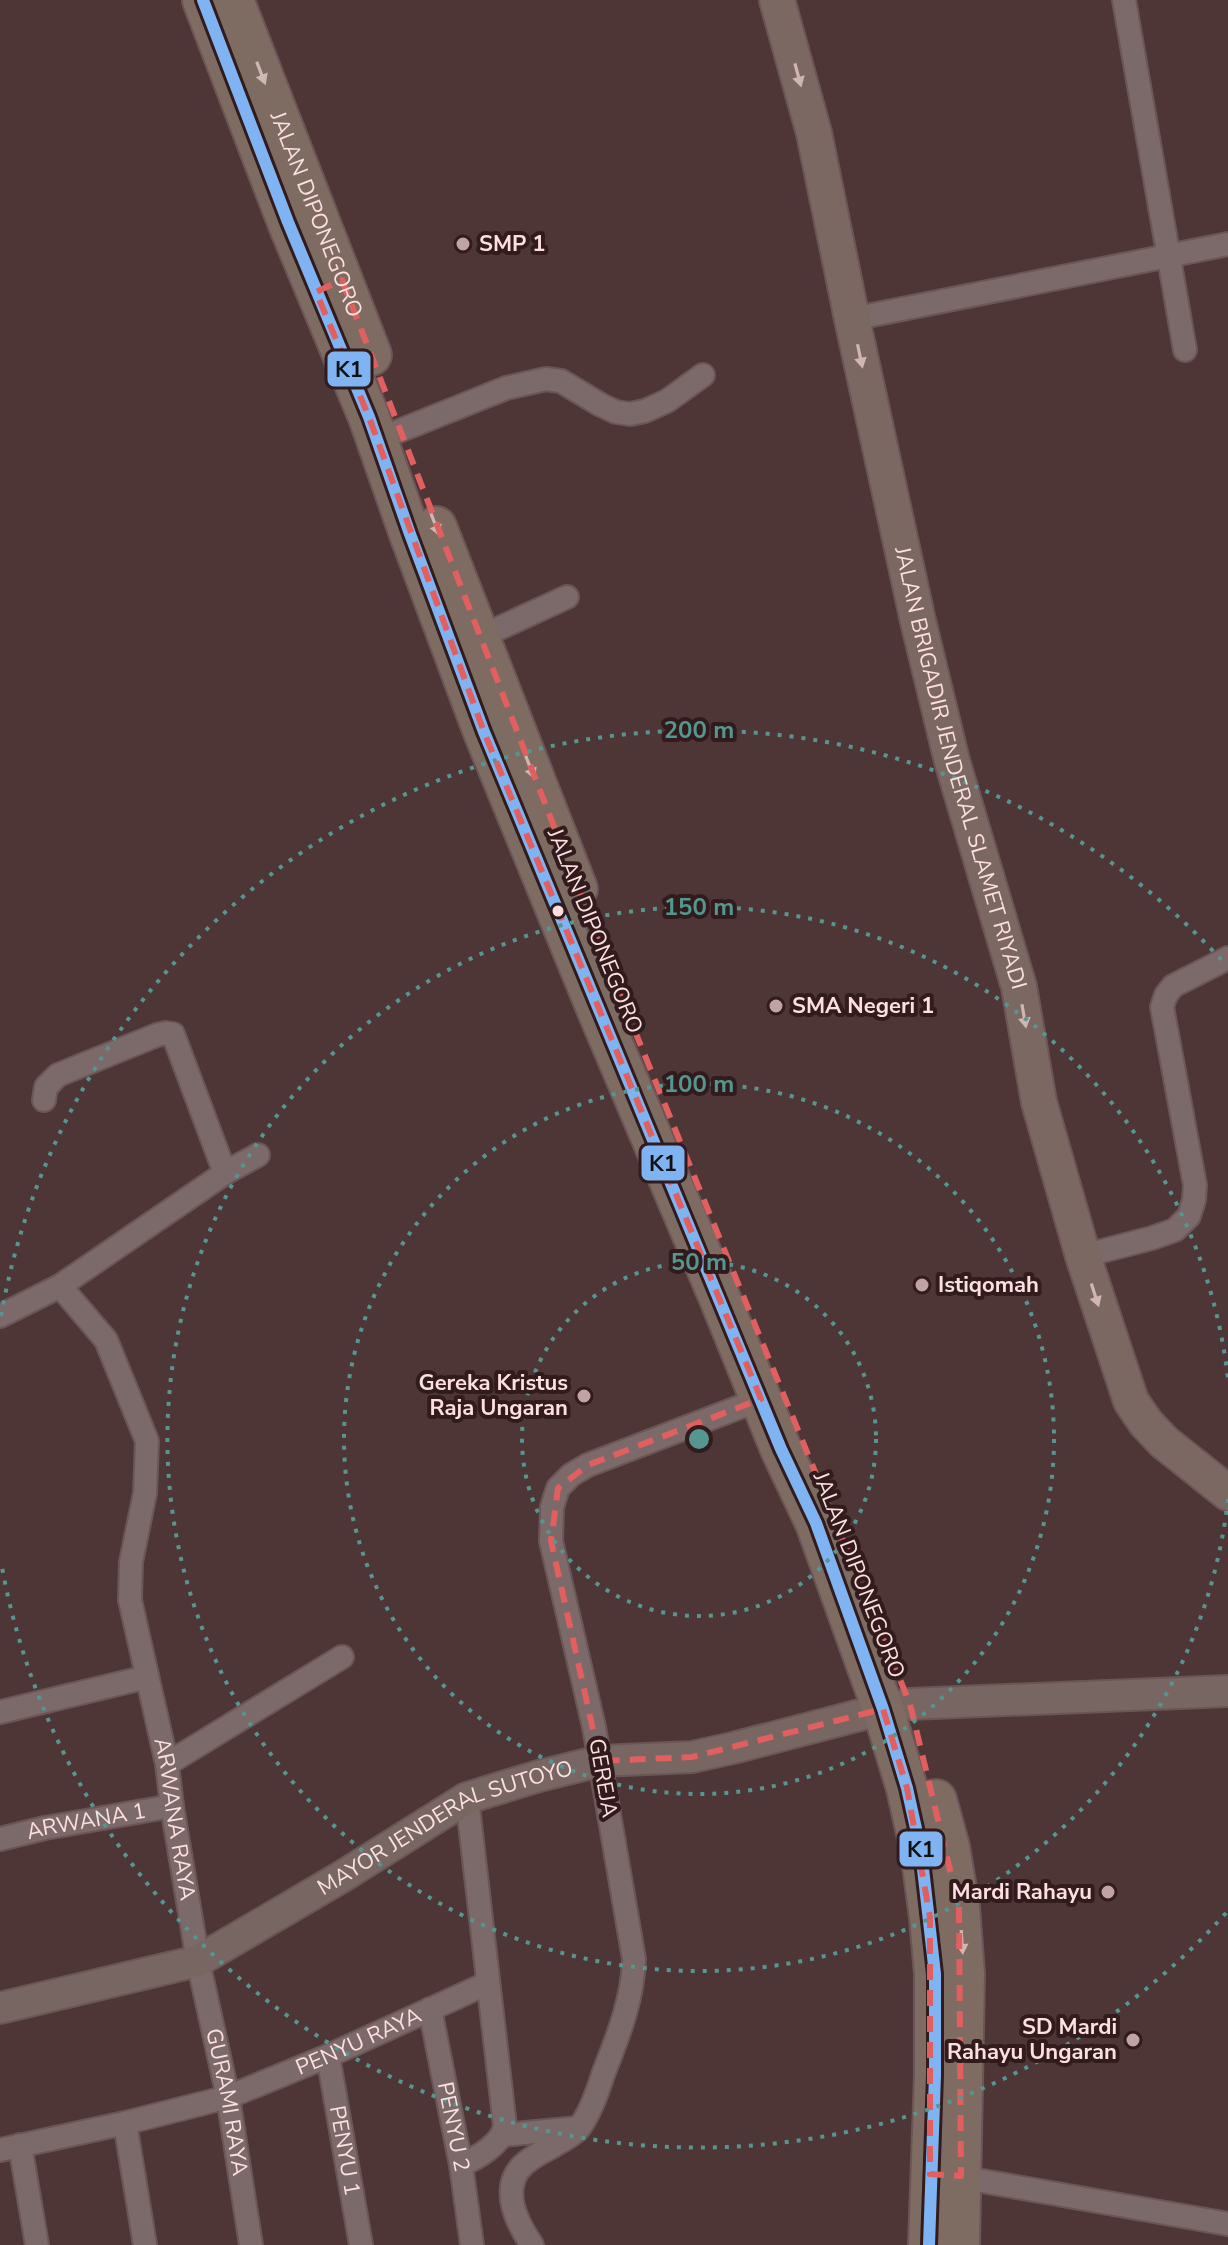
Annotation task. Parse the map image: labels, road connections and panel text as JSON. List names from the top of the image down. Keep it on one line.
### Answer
{"streets":{"highway":["JALAN DIPONEGORO"],"main road":["JALAN BRIGADIR JENDERAL SLAMET RIYADI"],"street":["GEREJA","ARWANA RAYA","ARWANA 1","MAYOR JENDERAL SUTOYO","PENYU RAYA","GURAMI RAYA","PENYU 2","PENYU 1"]},"crossings":[["JALAN DIPONEGORO","GEREJA"],["JALAN DIPONEGORO","MAYOR JENDERAL SUTOYO"],["GEREJA","MAYOR JENDERAL SUTOYO"],["ARWANA RAYA","ARWANA 1"],["ARWANA RAYA","MAYOR JENDERAL SUTOYO"],["ARWANA RAYA","GURAMI RAYA"],["MAYOR JENDERAL SUTOYO","GURAMI RAYA"],["PENYU RAYA","GURAMI RAYA"],["PENYU RAYA","PENYU 2"],["PENYU RAYA","PENYU 1"]],"one_way":["JALAN BRIGADIR JENDERAL SLAMET RIYADI"],"places":["SMP 1","SMA Negeri 1","Istiqomah","Gereka Kristus Raja Ungaran","Mardi Rahayu","SD Mardi Rahayu Ungaran"],"lines":["transit line K1"],"rings":["200 m","150 m","100 m","50 m"]}
